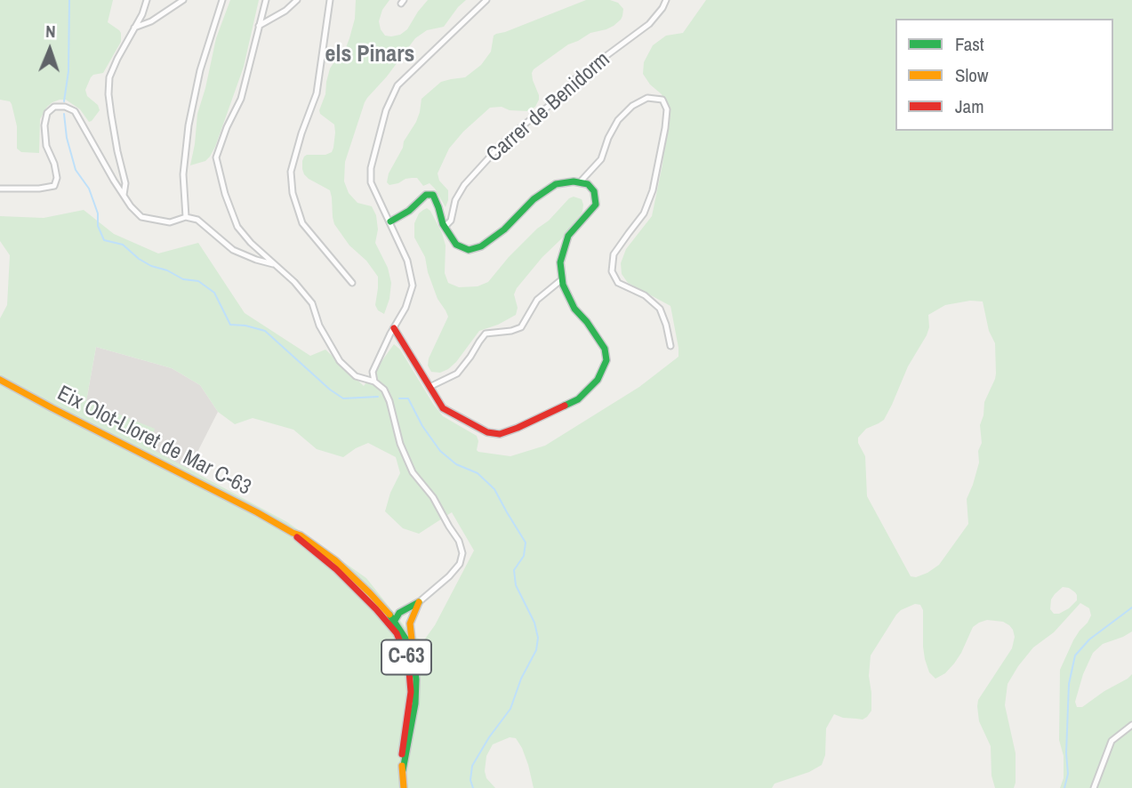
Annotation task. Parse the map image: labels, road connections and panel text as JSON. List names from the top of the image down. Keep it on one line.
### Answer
{"streets":{"main road":["Eix Olot-Lloret de Mar C-63","C-63"],"street":["Carrer de Benidorm"]},"crossings":[["Eix Olot-Lloret de Mar C-63","C-63"]],"districts":["els Pinars"],"legend":["Fast","Slow","Jam"],"north":"top"}
